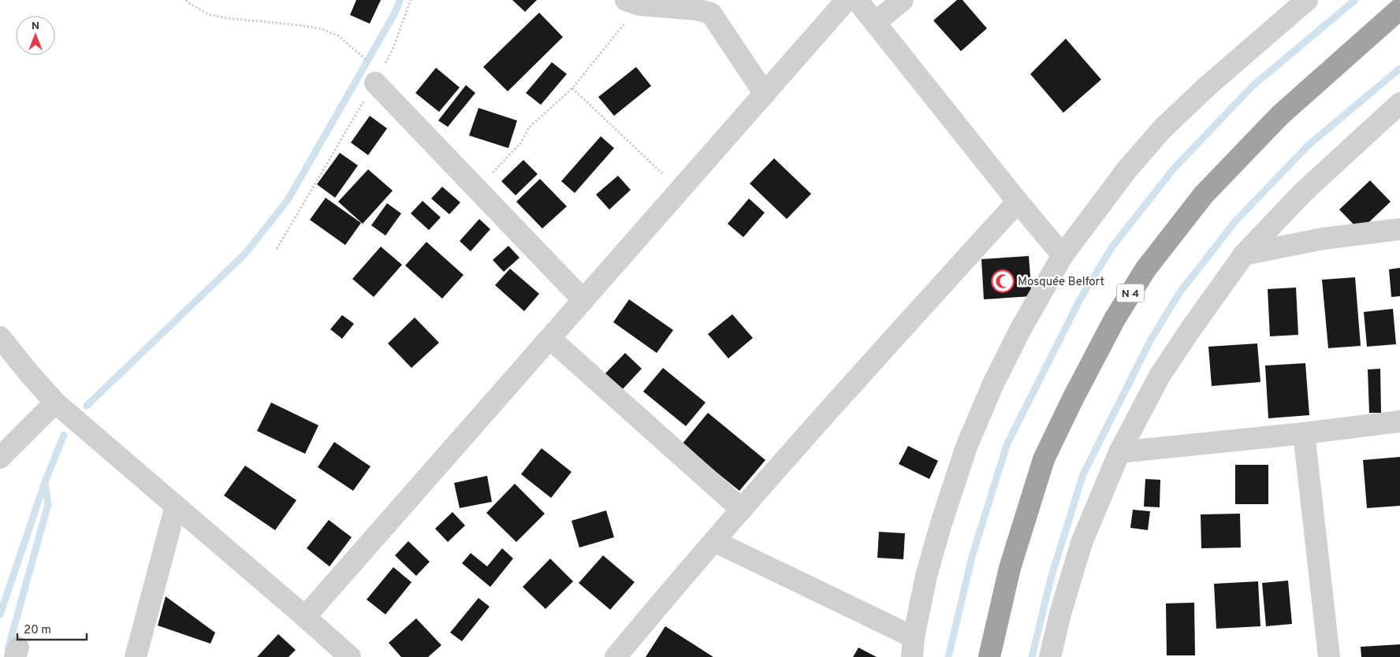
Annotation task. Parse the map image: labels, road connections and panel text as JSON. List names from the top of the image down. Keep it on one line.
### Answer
{"streets":{"highway":["N 4"]},"places":{"mosque":["Mosquée Belfort"]},"scale_bar":"20 m","north":"top"}
